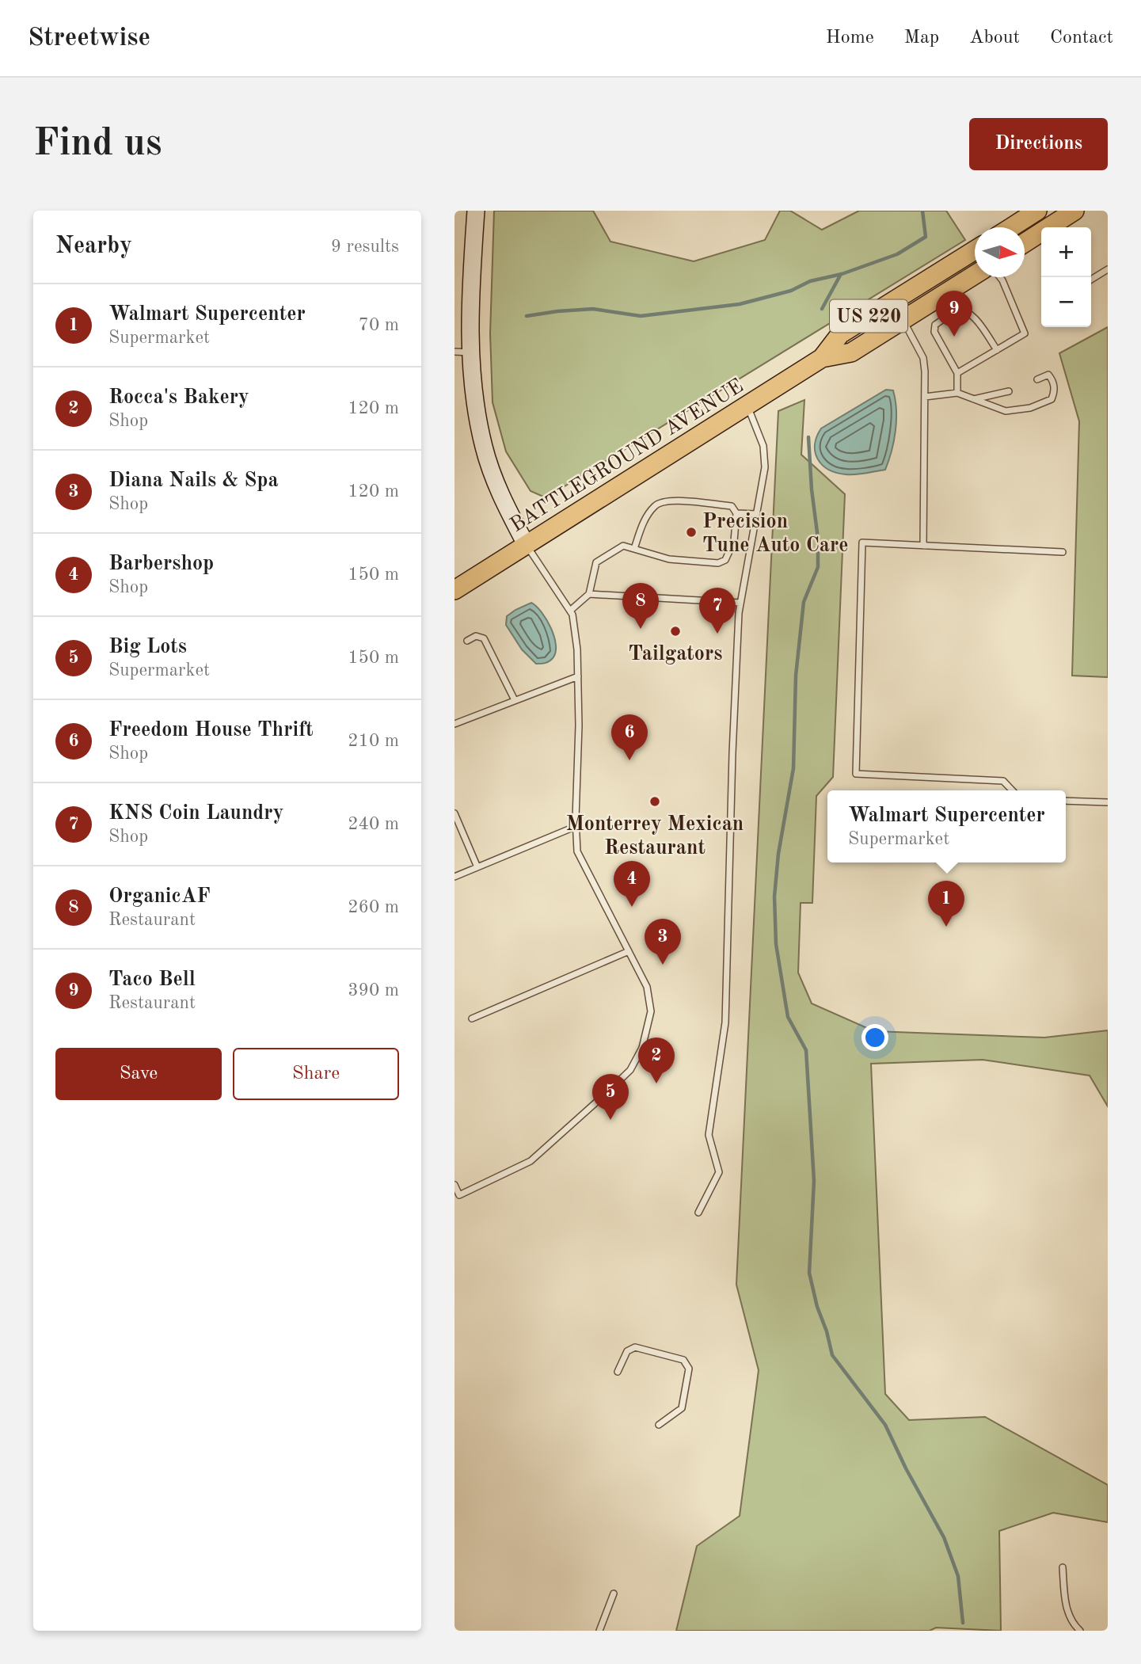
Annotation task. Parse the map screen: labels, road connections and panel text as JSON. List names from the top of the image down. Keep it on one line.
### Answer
{"streets":{"main road":["US 220","BATTLEGROUND AVENUE"]},"places":["Precision Tune Auto Care","Tailgators","Monterrey Mexican Restaurant"],"north":"right","page":{"header":"Streetwise","nav":["Home","Map","About","Contact"],"buttons":["Directions",["Save","Share"]],"title":"Find us","heading":["Nearby","9 results"],"map_buttons":["+","−"],"list":[{"mark":"1","name":"Walmart Supercenter","note":"Supermarket","value":"70 m"},{"mark":"2","name":"Rocca's Bakery","note":"Shop","value":"120 m"},{"mark":"3","name":"Diana Nails & Spa","note":"Shop","value":"120 m"},{"mark":"4","name":"Barbershop","note":"Shop","value":"150 m"},{"mark":"5","name":"Big Lots","note":"Supermarket","value":"150 m"},{"mark":"6","name":"Freedom House Thrift","note":"Shop","value":"210 m"},{"mark":"7","name":"KNS Coin Laundry","note":"Shop","value":"240 m"},{"mark":"8","name":"OrganicAF","note":"Restaurant","value":"260 m"},{"mark":"9","name":"Taco Bell","note":"Restaurant","value":"390 m"}],"pins":["9","8","7","6","4","1","3","2","5"],"popup":["Walmart Supercenter","Supermarket"]}}
